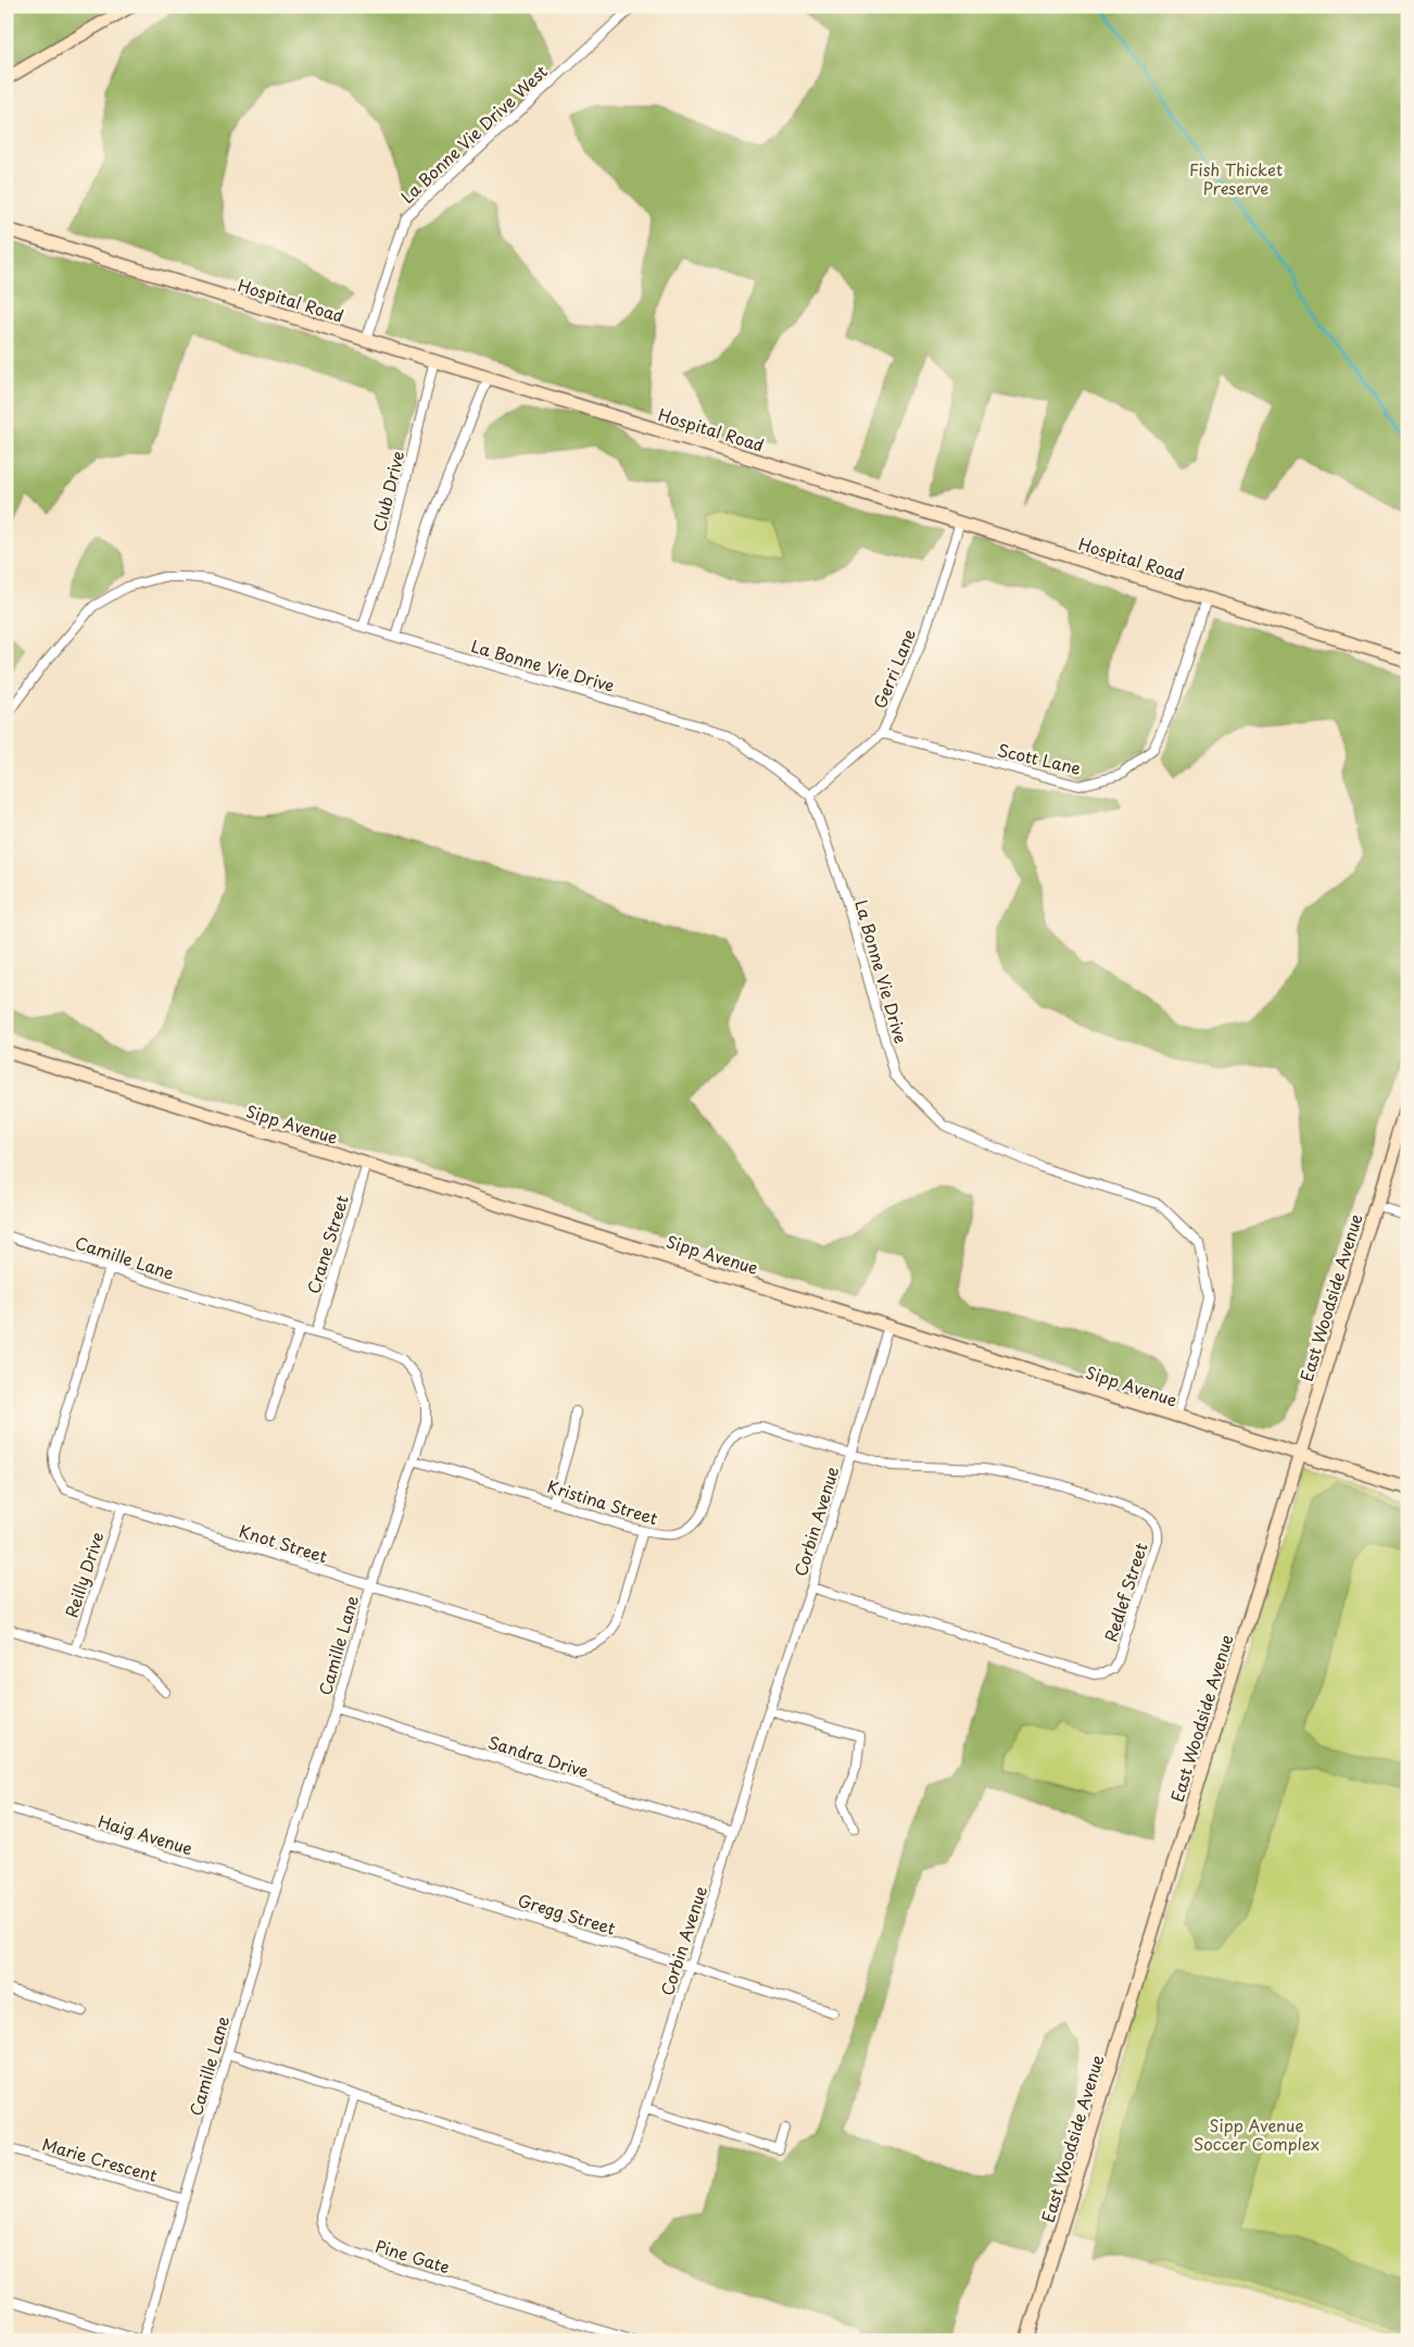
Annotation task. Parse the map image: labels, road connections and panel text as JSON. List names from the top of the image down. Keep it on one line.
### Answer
{"streets":{"street":["La Bonne Vie Drive West","Hospital Road","Club Drive","La Bonne Vie Drive","Gerri Lane","Scott Lane","Sipp Avenue","Crane Street","Camille Lane","East Woodside Avenue","Kristina Street","Corbin Avenue","Knot Street","Reilly Drive","Redlef Street","Sandra Drive","Haig Avenue","Gregg Street","Marie Crescent","Pine Gate"]},"crossings":[["La Bonne Vie Drive West","Hospital Road"],["Hospital Road","Club Drive"],["Hospital Road","Gerri Lane"],["Hospital Road","Scott Lane"],["Club Drive","La Bonne Vie Drive"],["La Bonne Vie Drive","Gerri Lane"],["La Bonne Vie Drive","Sipp Avenue"],["Gerri Lane","Scott Lane"],["Sipp Avenue","Crane Street"],["Sipp Avenue","East Woodside Avenue"],["Sipp Avenue","Corbin Avenue"],["Crane Street","Camille Lane"],["Camille Lane","Kristina Street"],["Camille Lane","Corbin Avenue"],["Camille Lane","Knot Street"],["Camille Lane","Sandra Drive"],["Camille Lane","Haig Avenue"],["Camille Lane","Gregg Street"],["Camille Lane","Marie Crescent"],["Kristina Street","Corbin Avenue"],["Kristina Street","Knot Street"],["Kristina Street","Redlef Street"],["Corbin Avenue","Redlef Street"],["Corbin Avenue","Sandra Drive"],["Corbin Avenue","Gregg Street"],["Corbin Avenue","Pine Gate"],["Knot Street","Reilly Drive"]],"parks":["Fish Thicket Preserve","Sipp Avenue Soccer Complex"]}
